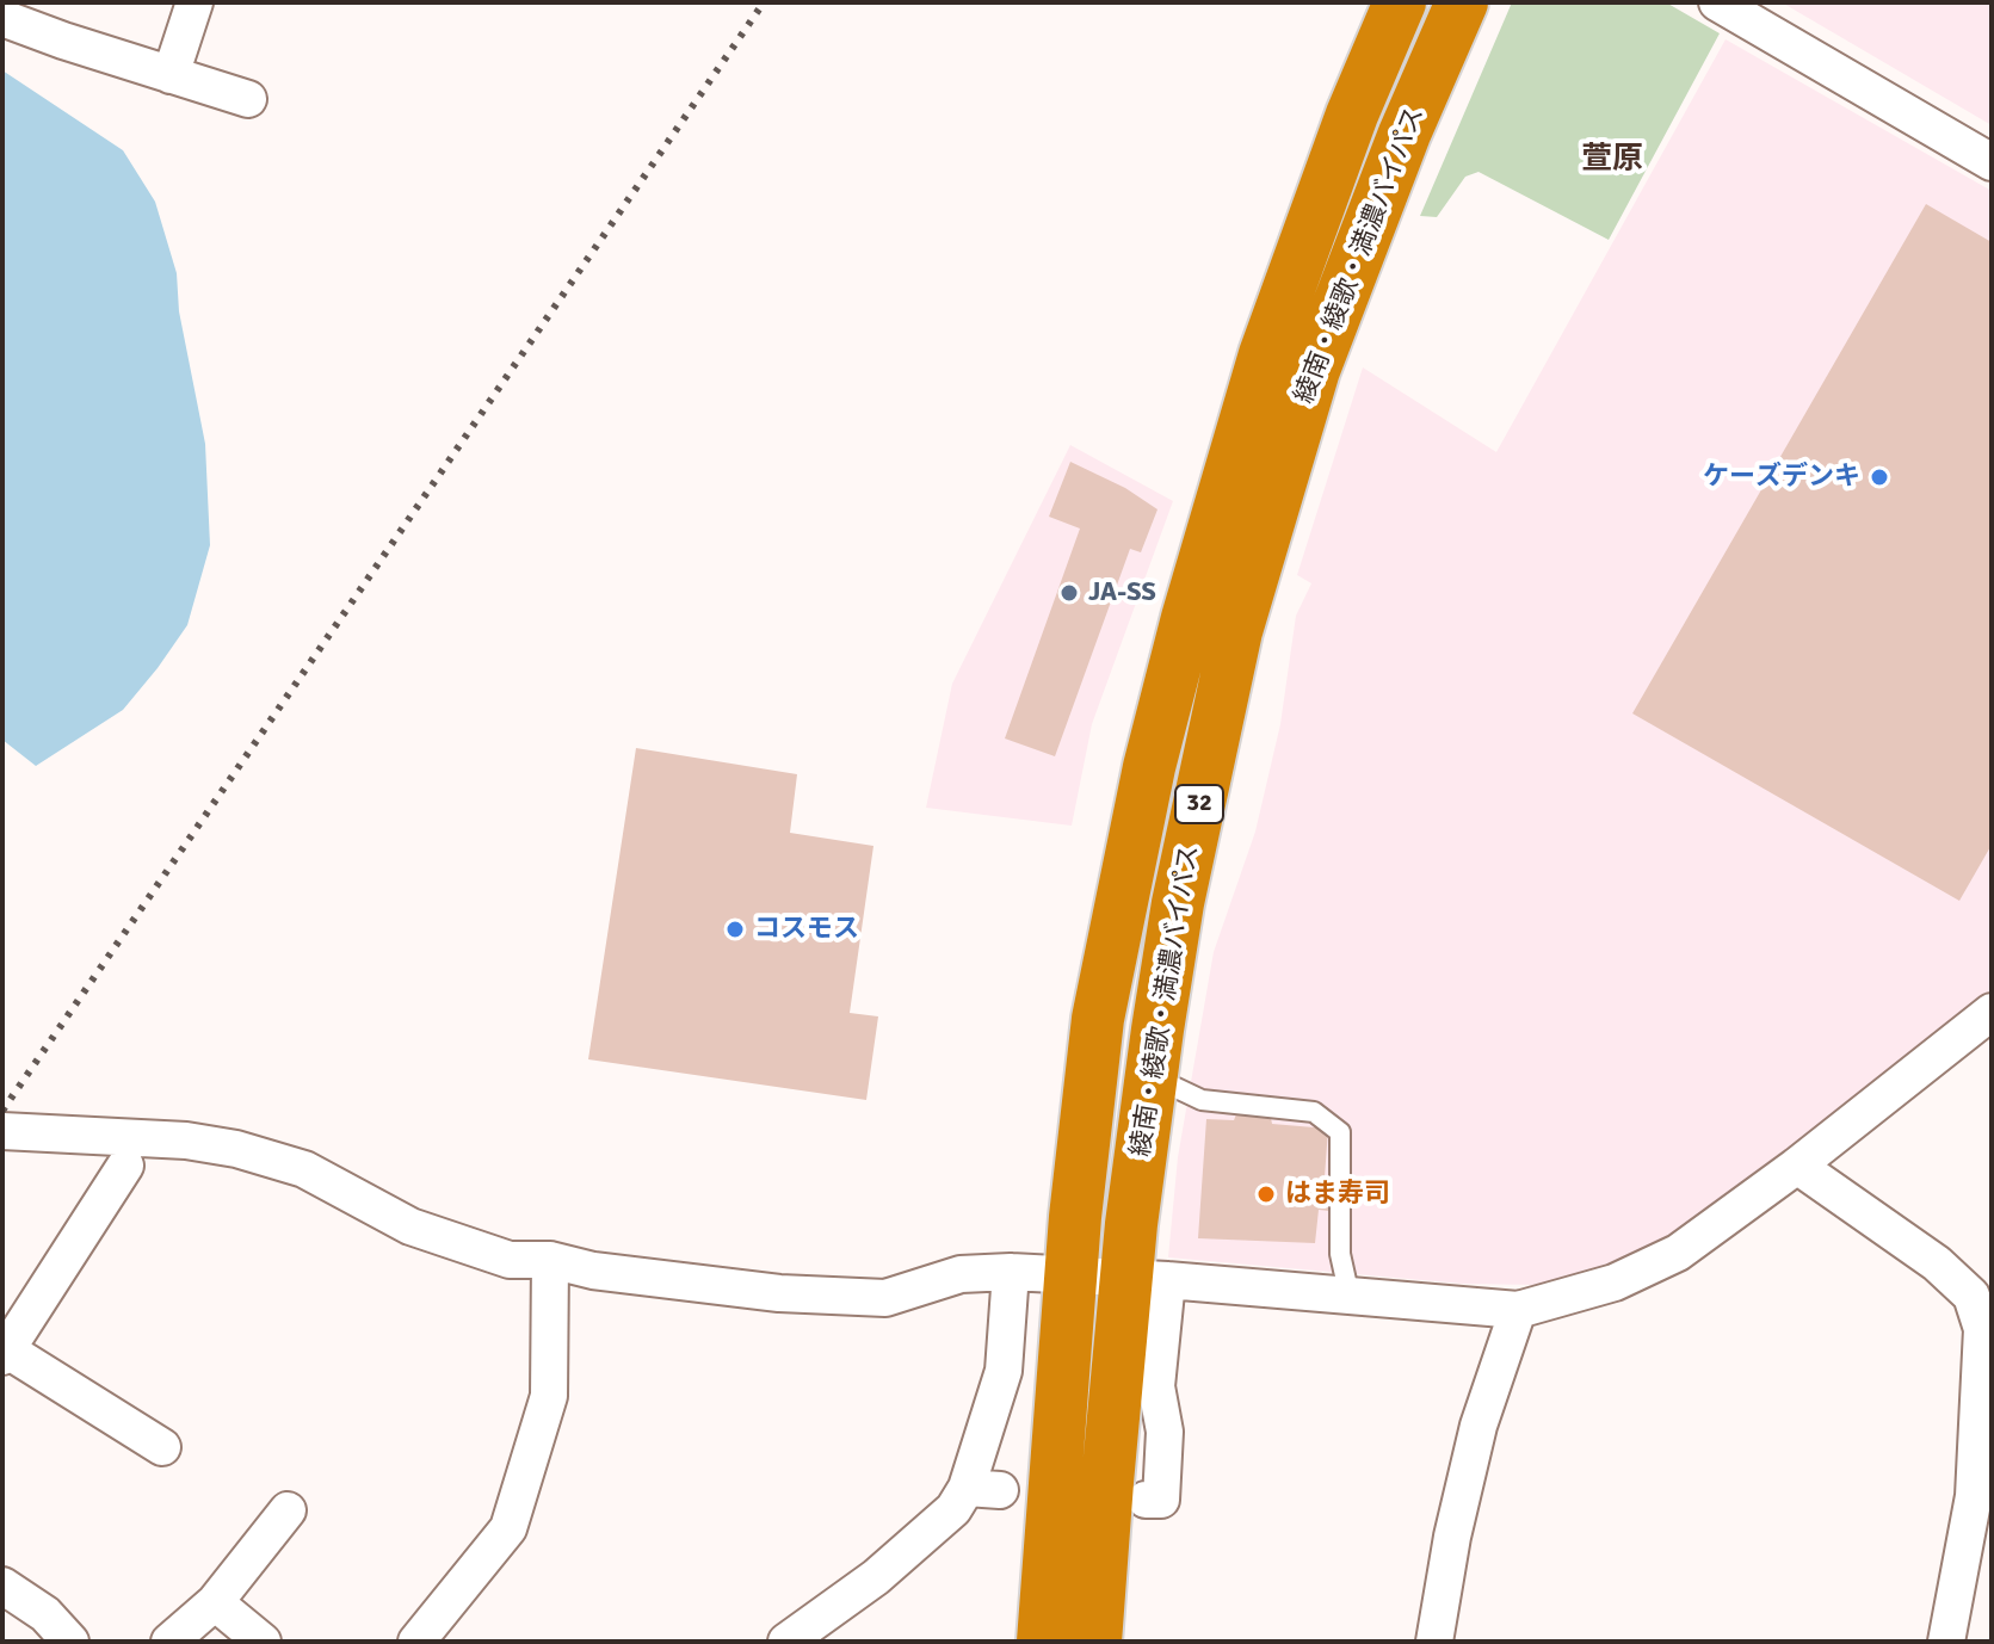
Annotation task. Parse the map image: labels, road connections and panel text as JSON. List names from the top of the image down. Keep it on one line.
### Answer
{"streets":{"highway":["綾南・綾歌・満濃バイパス","32"]},"districts":["萱原"],"places":["ケーズデンキ","JA-SS","コスモス","はま寿司"]}
